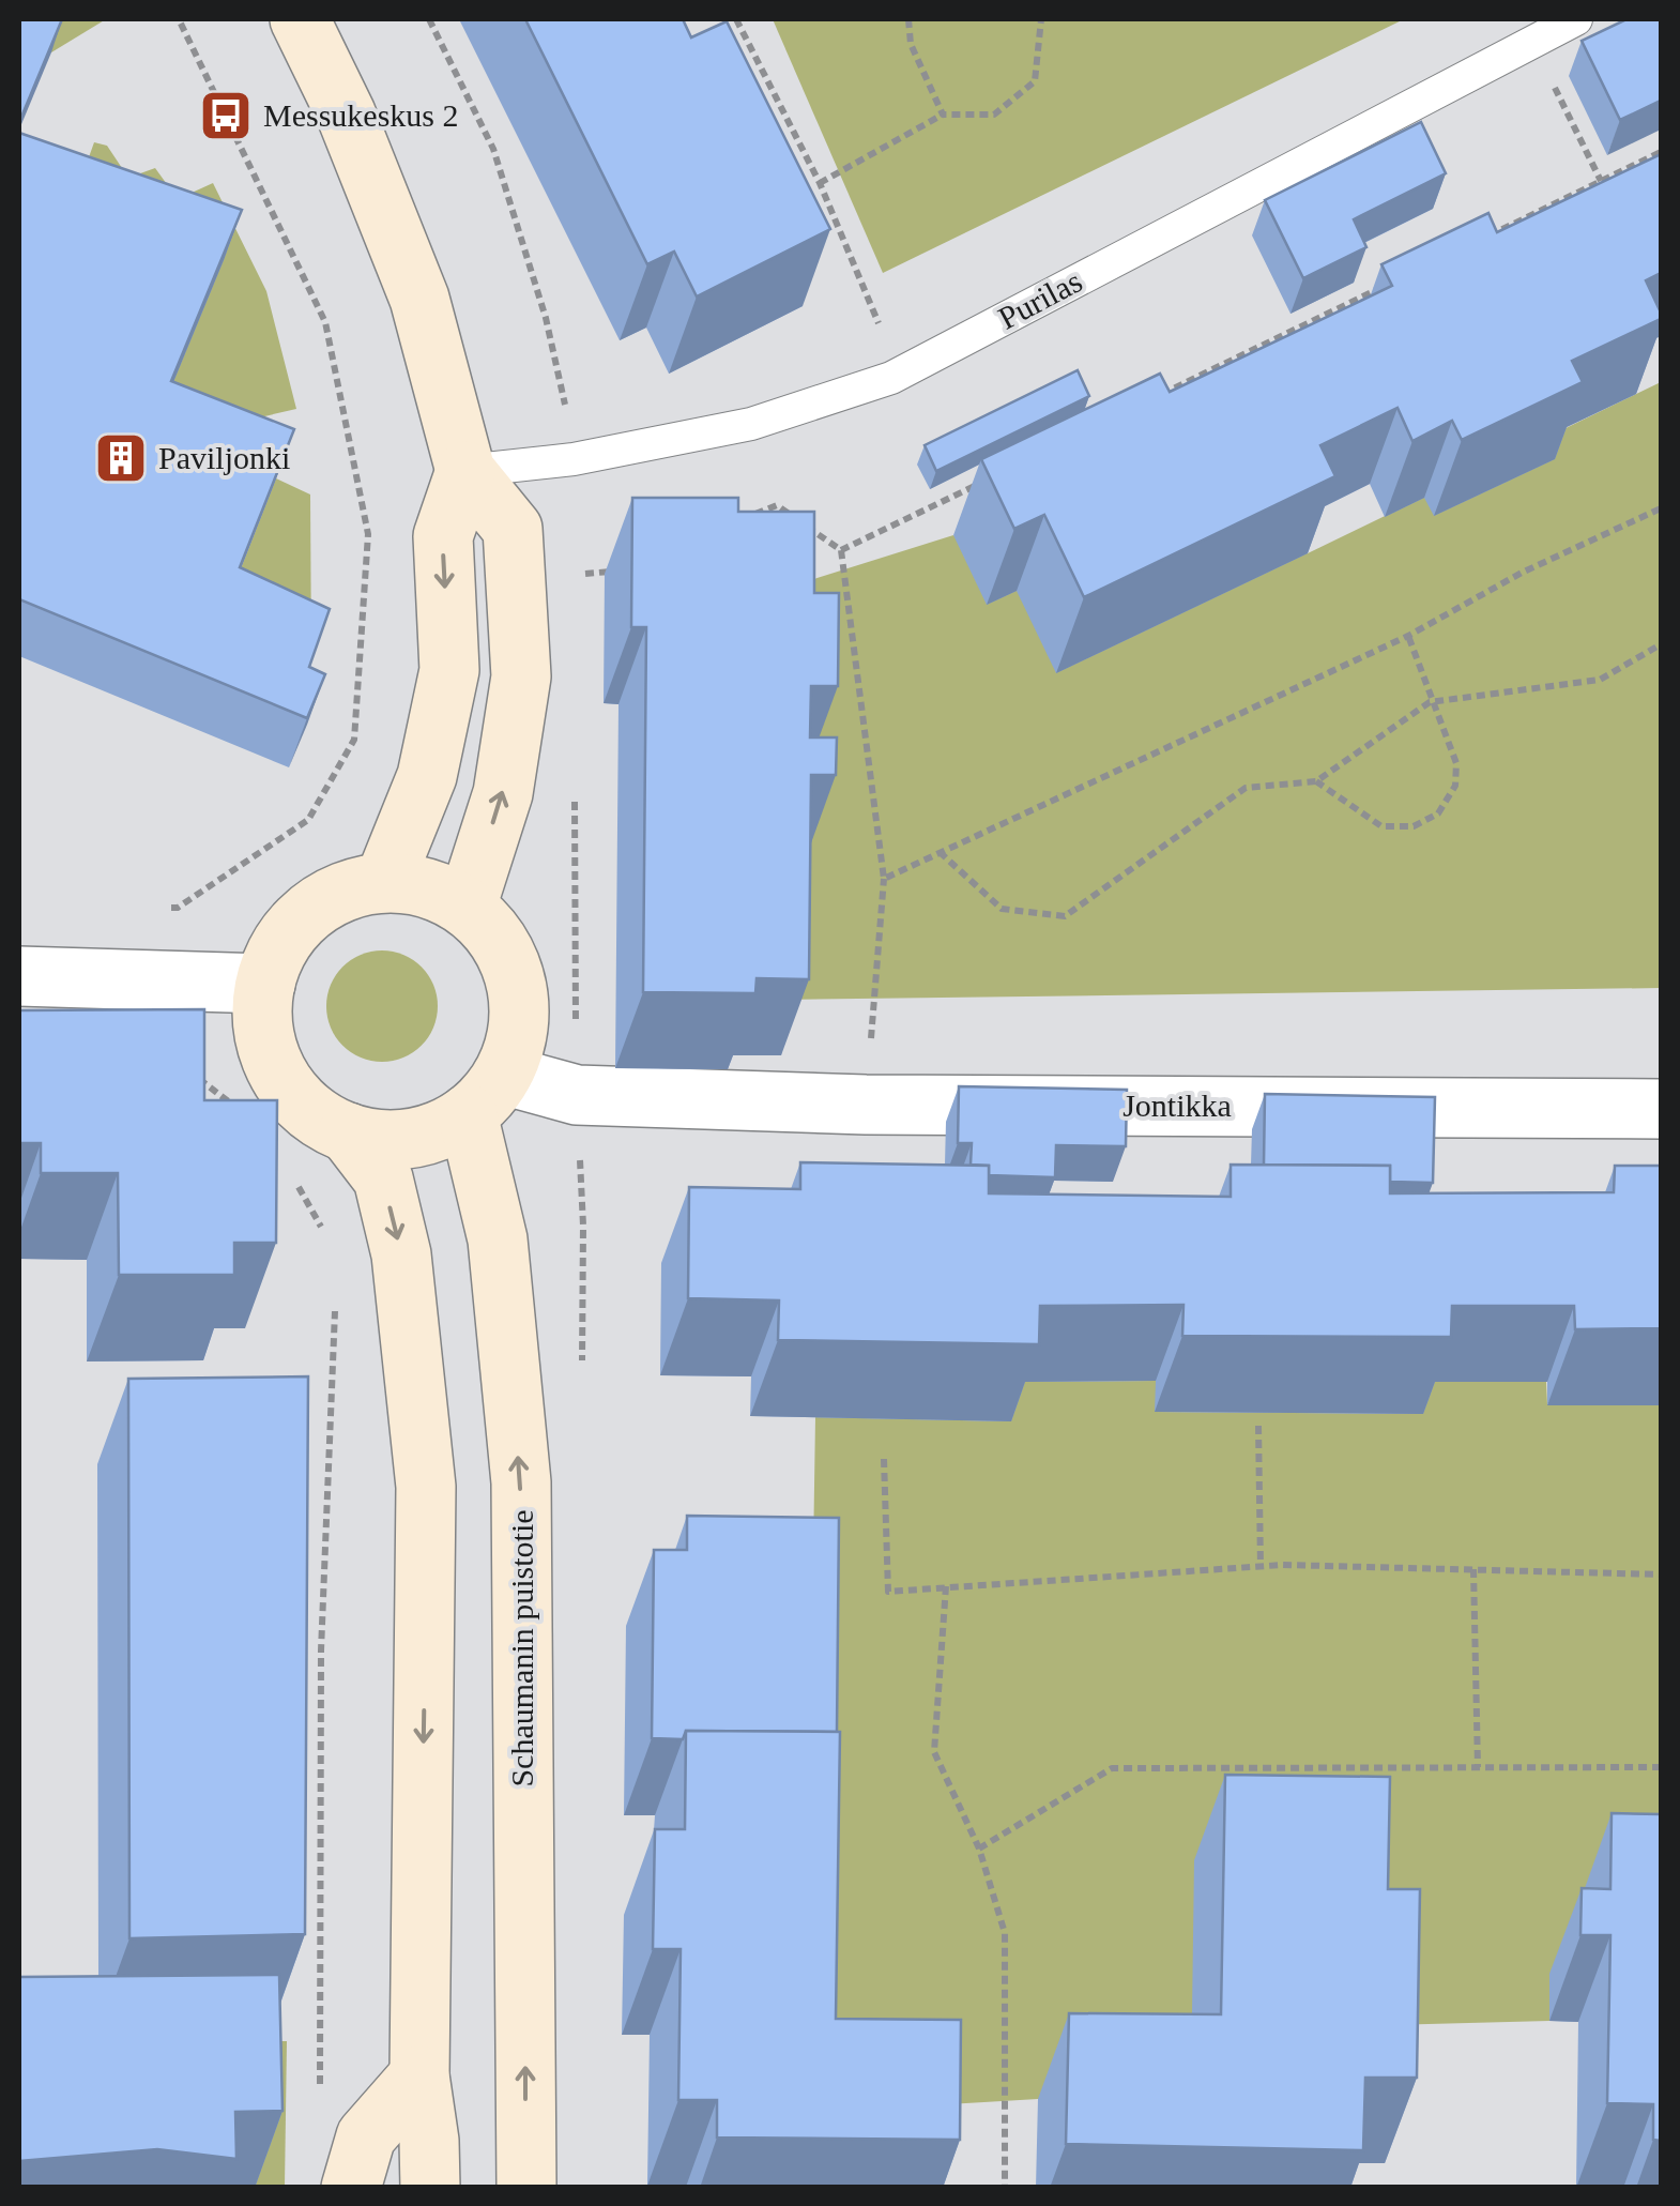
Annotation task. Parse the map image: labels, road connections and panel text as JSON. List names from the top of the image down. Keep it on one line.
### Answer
{"streets":{"street":["Jontikka","Schaumanin puistotie"],"lane":["Purilas"]},"crossings":[["Jontikka","Schaumanin puistotie"]],"places":{"bus stop":["Messukeskus 2"],"building":["Paviljonki"]}}
